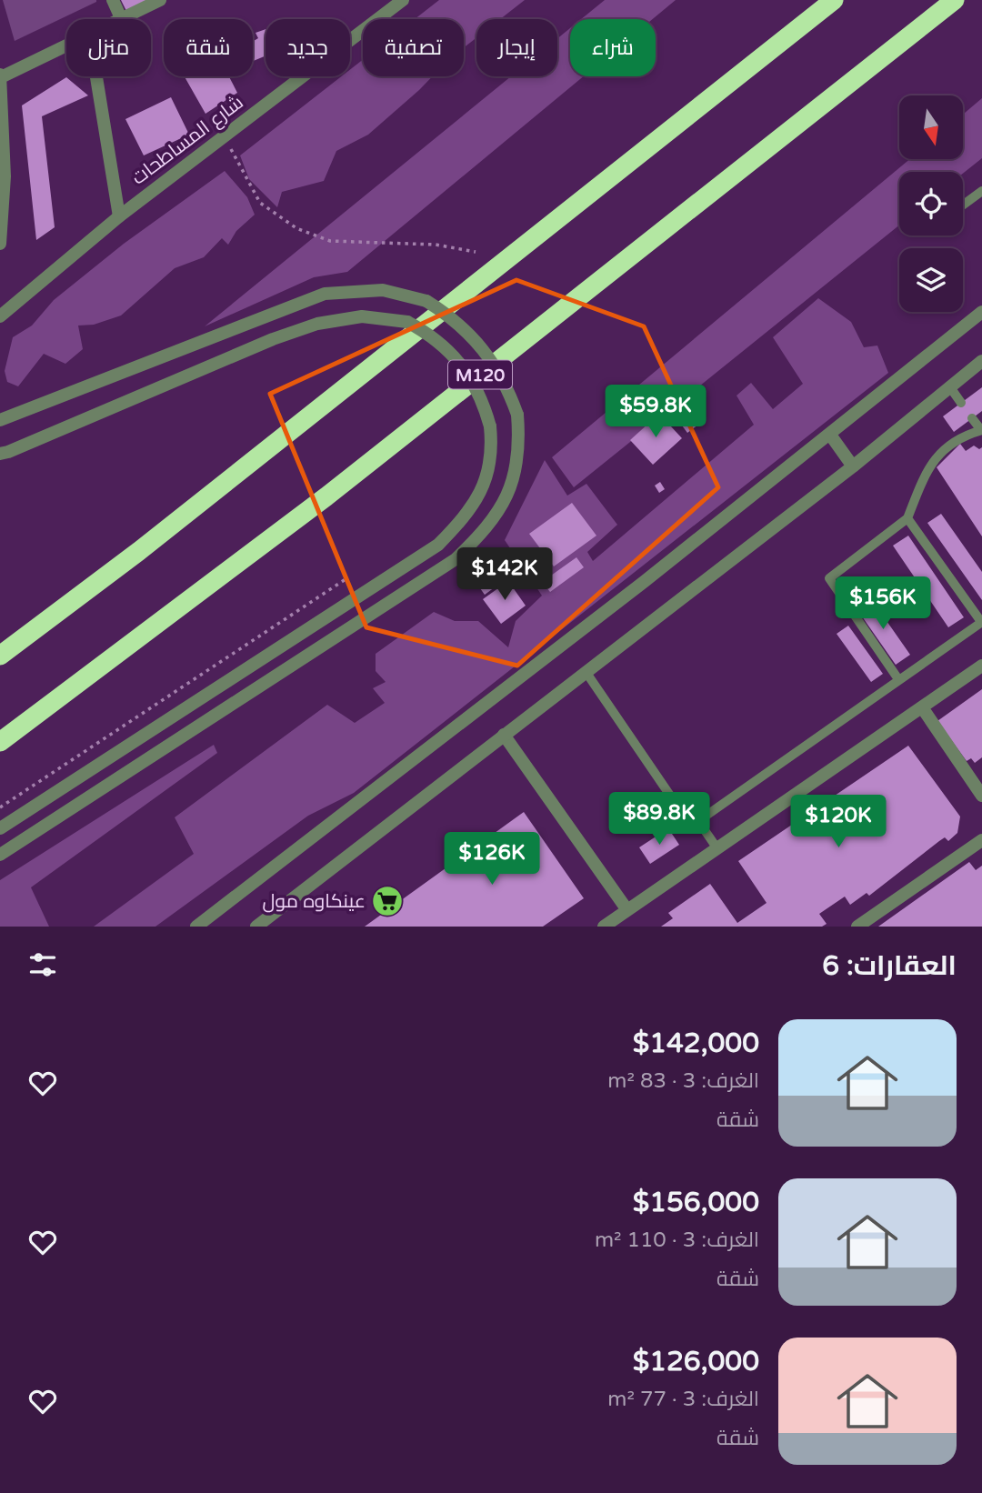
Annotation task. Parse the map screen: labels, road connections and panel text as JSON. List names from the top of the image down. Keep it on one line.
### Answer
{"streets":{"highway":["M120"],"street":["شارع المساطحات"]},"places":{"supermarket":["عينكاوه مول"]},"north":"bottom","page":{"chip":["شراء","إيجار","تصفية","جديد","شقة","منزل"],"price":["$59.8K","$142K","$156K","$89.8K","$120K","$126K"],"heading":"العقارات: 6","list":[{"name":"$142,000","note":"الغرف: 3 · 83 m² · شقة"},{"name":"$156,000","note":"الغرف: 3 · 110 m² · شقة"},{"name":"$126,000","note":"الغرف: 3 · 77 m² · شقة"}]}}
